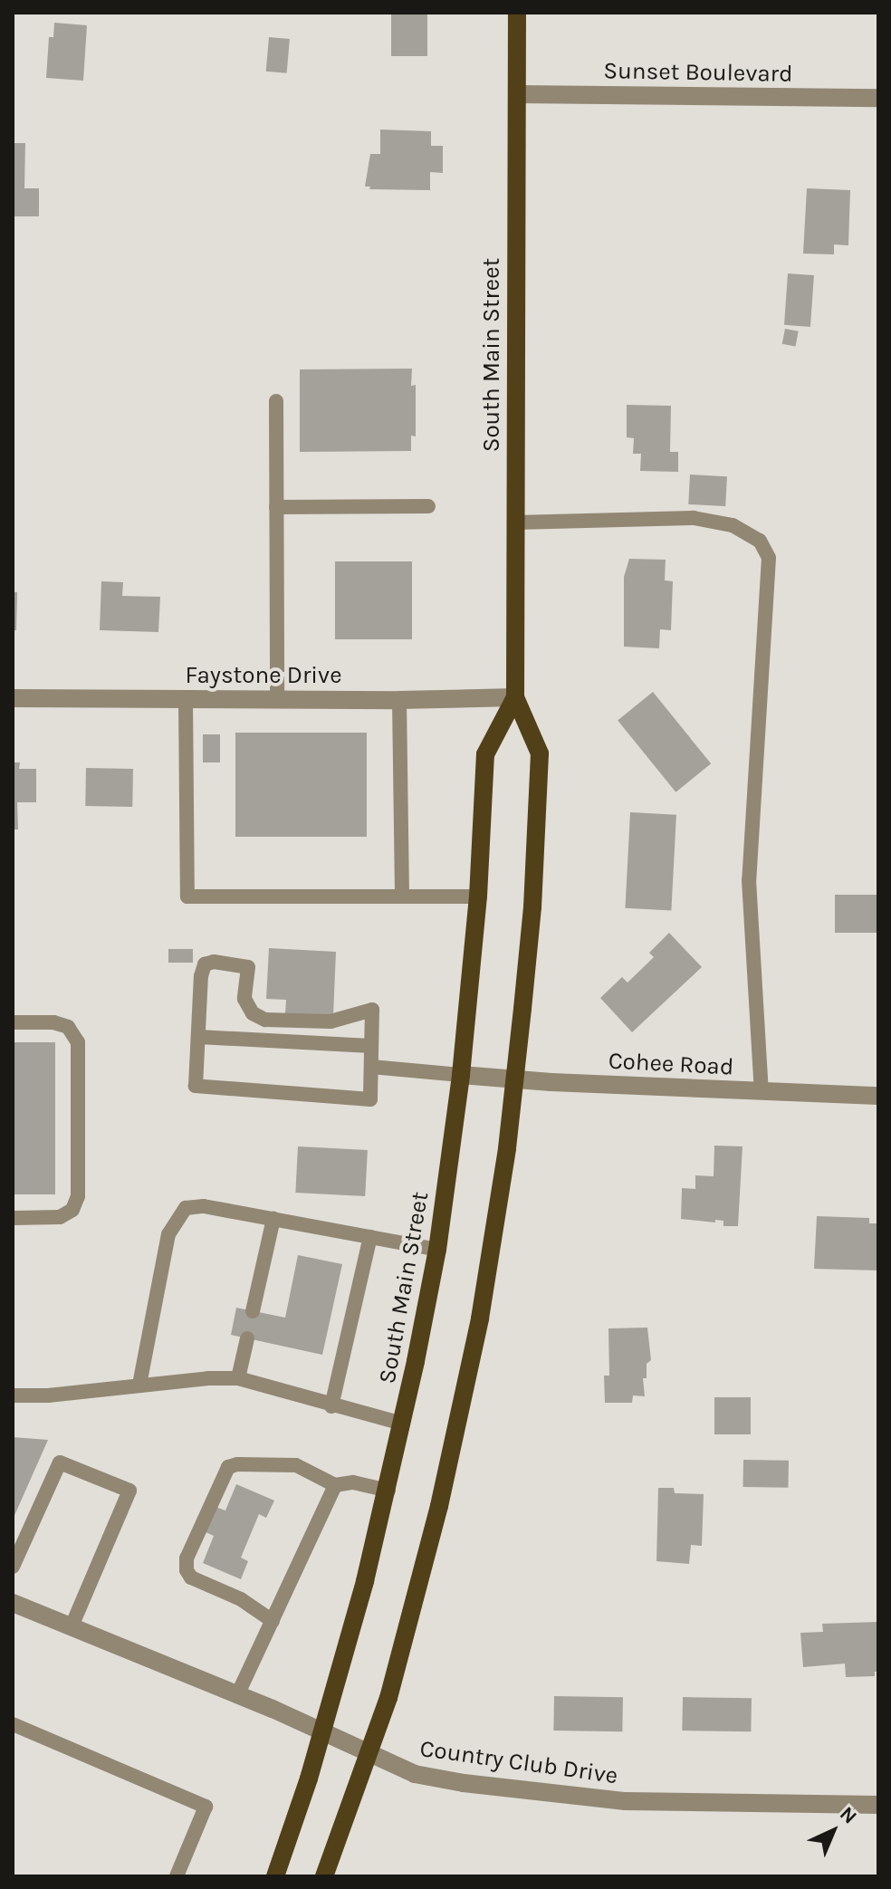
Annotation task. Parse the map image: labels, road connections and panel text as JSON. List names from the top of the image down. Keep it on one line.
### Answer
{"streets":{"main road":["South Main Street"],"street":["Sunset Boulevard","Faystone Drive","Cohee Road","Country Club Drive"]},"crossings":[["Sunset Boulevard","South Main Street"],["South Main Street","Faystone Drive"],["South Main Street","Cohee Road"],["South Main Street","Country Club Drive"]],"north":"top right"}
